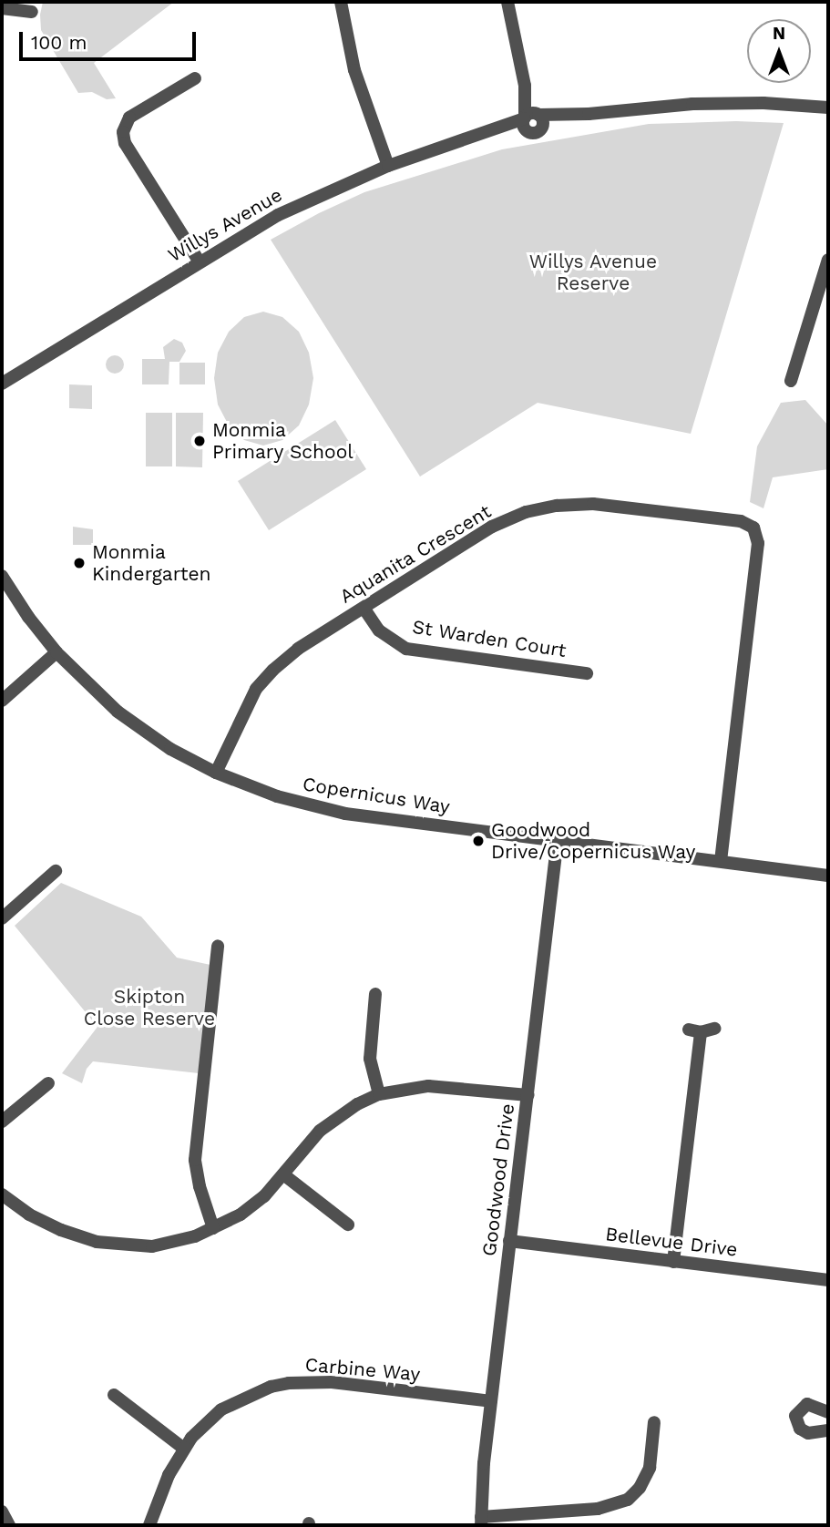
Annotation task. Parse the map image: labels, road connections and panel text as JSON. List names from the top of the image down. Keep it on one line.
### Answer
{"streets":{"street":["Willys Avenue","Aquanita Crescent","St Warden Court","Copernicus Way","Goodwood Drive","Bellevue Drive","Carbine Way"]},"crossings":[["Aquanita Crescent","St Warden Court"],["Aquanita Crescent","Copernicus Way"],["Copernicus Way","Goodwood Drive"],["Goodwood Drive","Bellevue Drive"],["Goodwood Drive","Carbine Way"]],"parks":["Willys Avenue Reserve","Skipton Close Reserve"],"places":["Monmia Primary School","Monmia Kindergarten","Goodwood Drive/Copernicus Way"],"scale_bar":"100 m","north":"top"}
